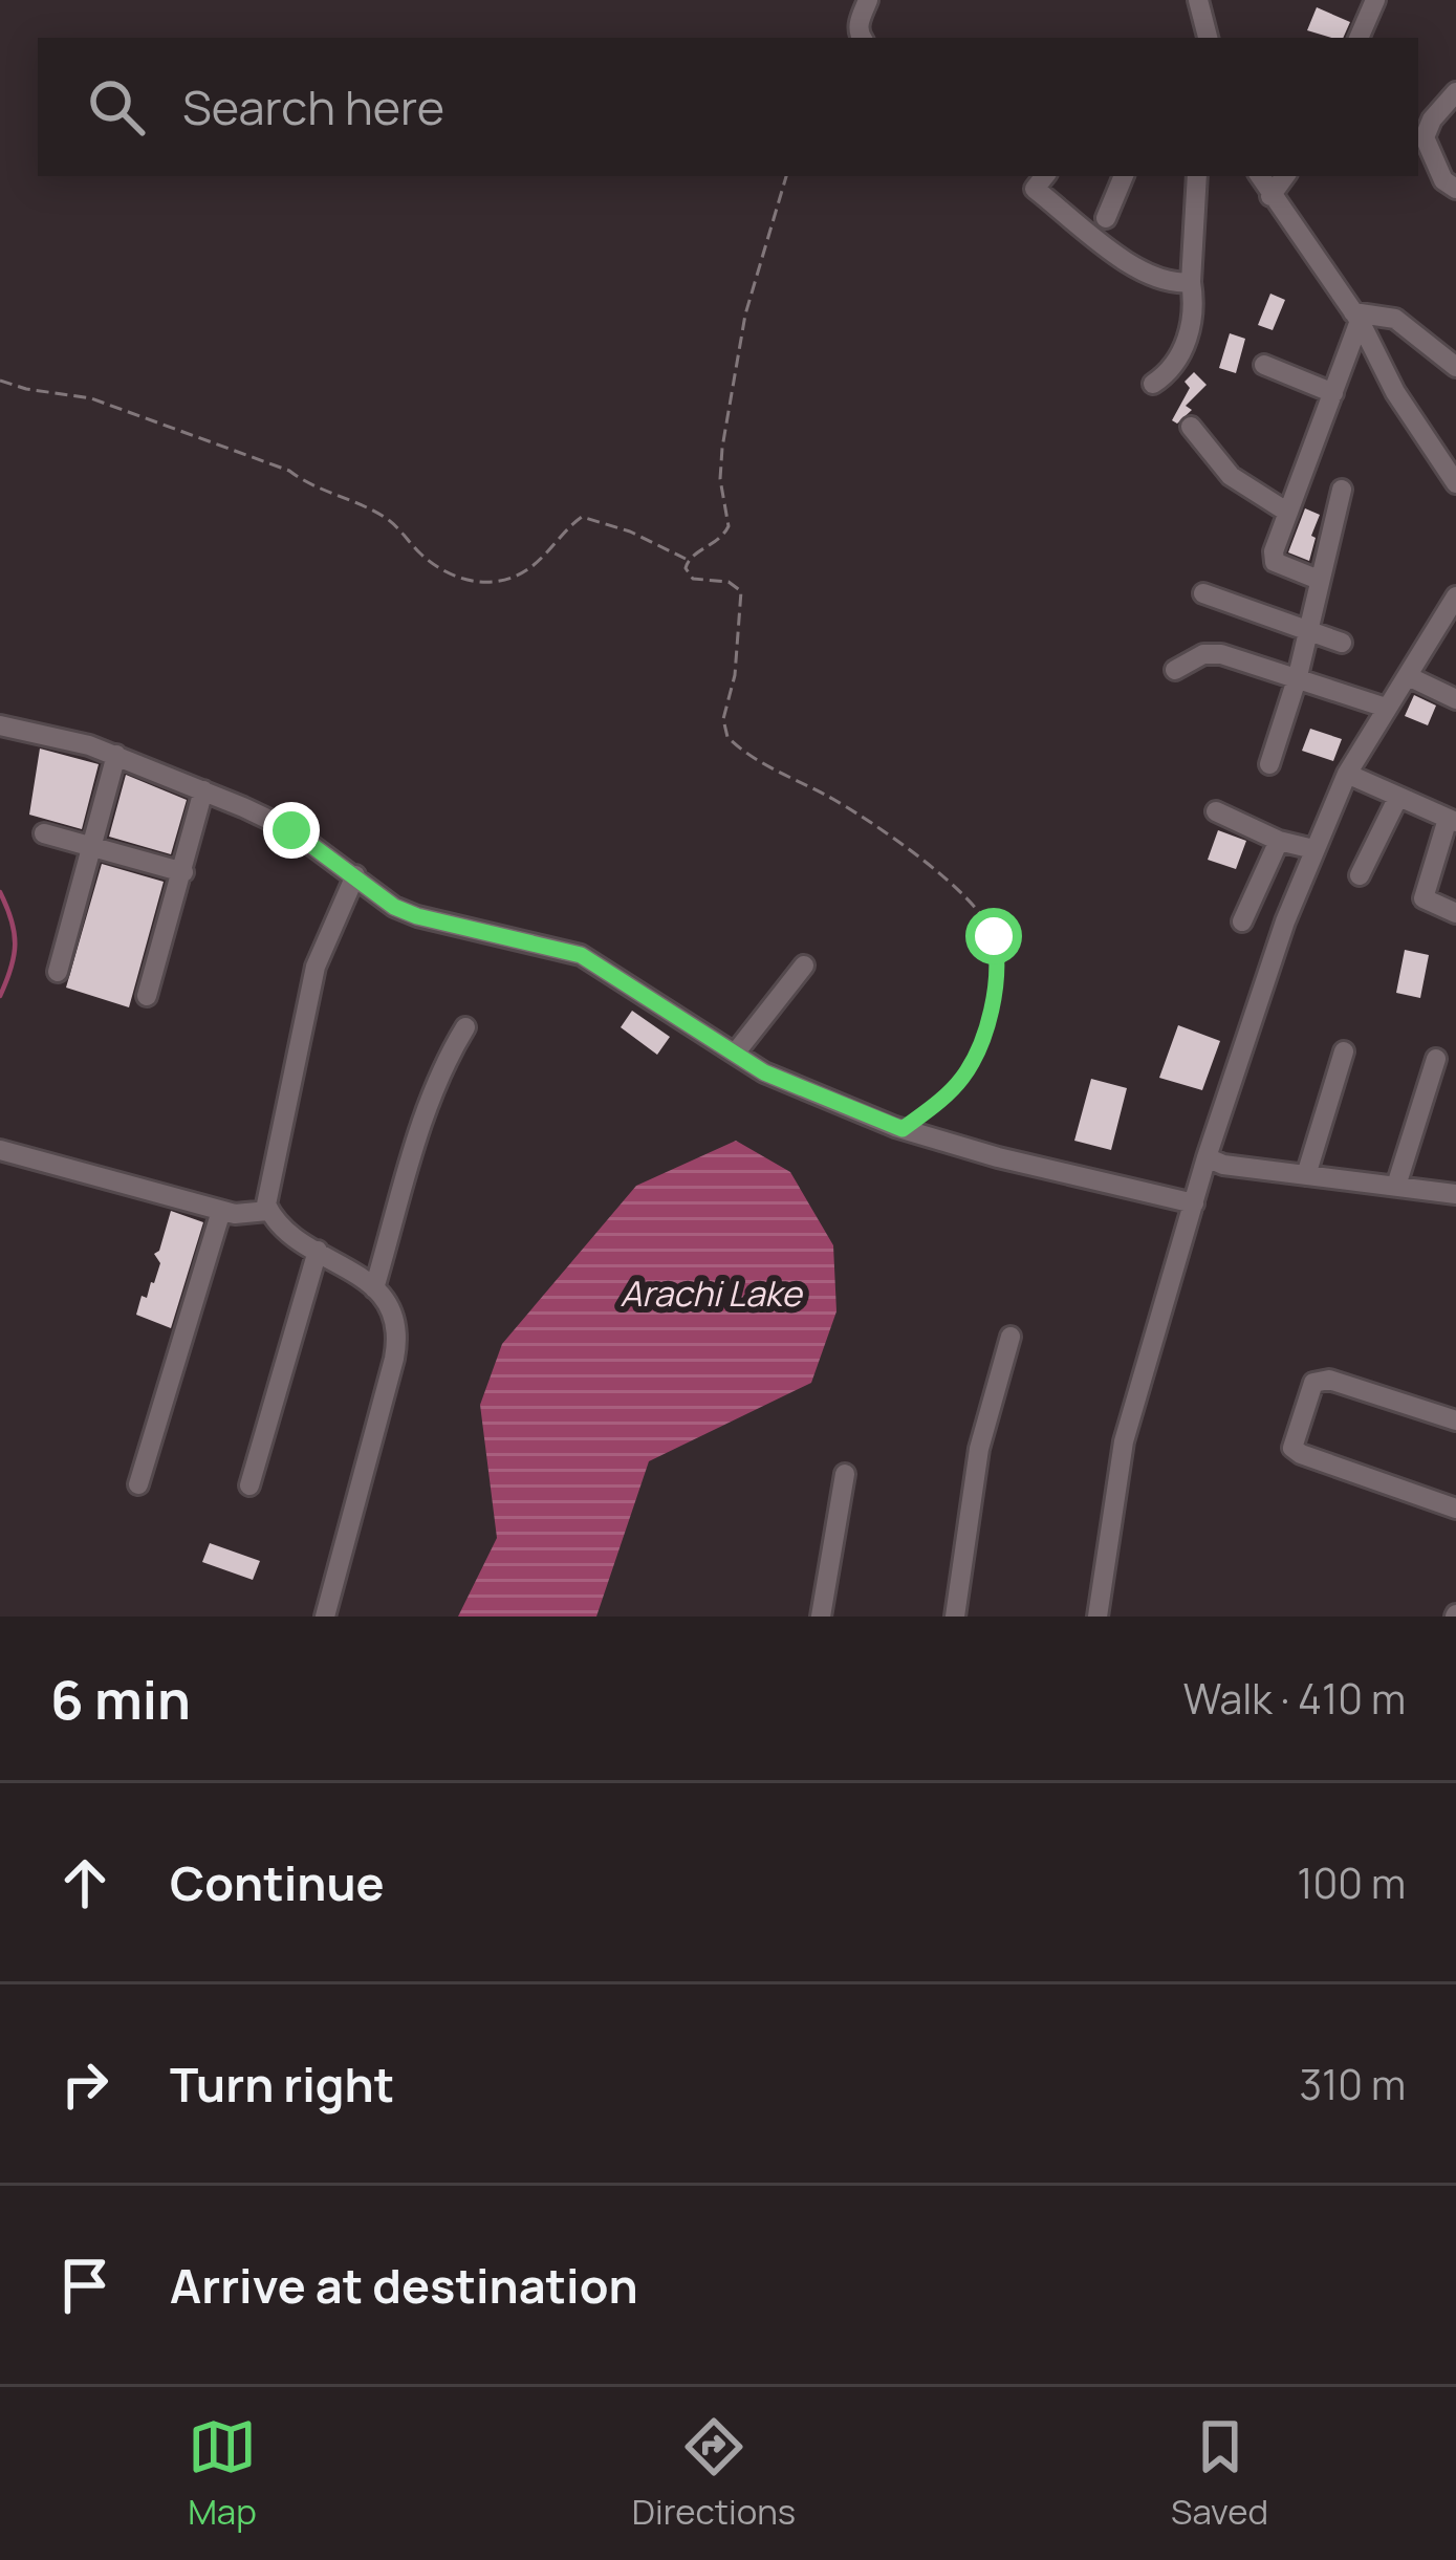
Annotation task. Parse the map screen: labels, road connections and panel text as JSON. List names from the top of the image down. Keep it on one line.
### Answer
{"water":["Arachi Lake"],"page":{"search":"Search here","heading":["6 min","Walk · 410 m"],"list":[["Continue","100 m"],["Turn right","310 m"],"Arrive at destination"],"nav":["Map","Directions","Saved"]}}
